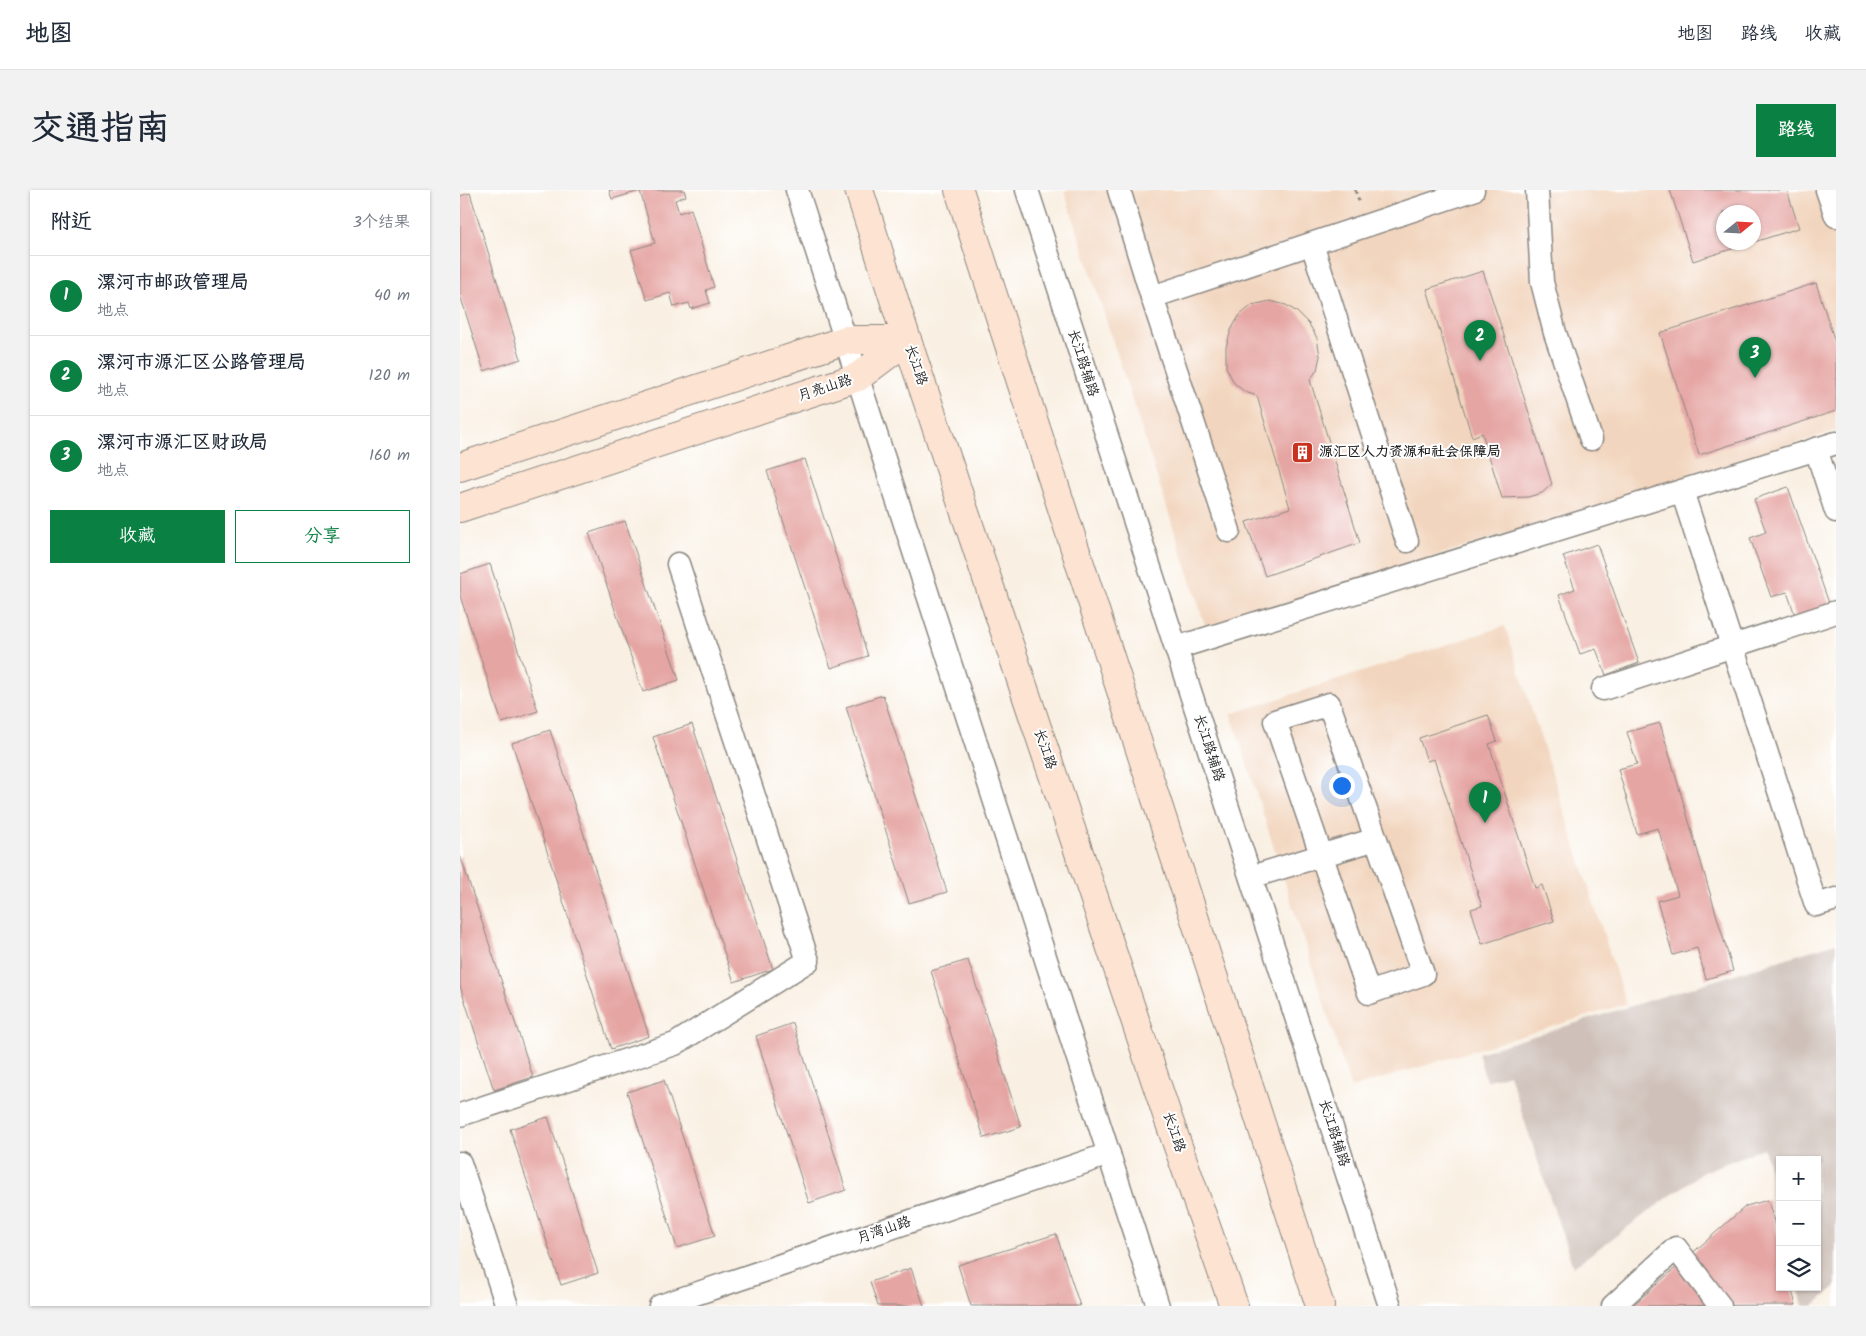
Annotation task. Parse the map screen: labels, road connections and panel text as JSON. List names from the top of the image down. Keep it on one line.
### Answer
{"streets":{"main road":["长江路","月亮山路"],"street":["长江路辅路","月湾山路"]},"crossings":[["长江路","月亮山路"]],"places":{"building":["源汇区人力资源和社会保障局"]},"north":"right","page":{"header":"地图","nav":["地图","路线","收藏"],"title":"交通指南","buttons":["路线",["收藏","分享"]],"heading":["附近","3个结果"],"list":[{"mark":"1","name":"漯河市邮政管理局","note":"地点","value":"40 m"},{"mark":"2","name":"漯河市源汇区公路管理局","note":"地点","value":"120 m"},{"mark":"3","name":"漯河市源汇区财政局","note":"地点","value":"160 m"}],"pins":["2","3","1"],"map_buttons":["+","−"]}}
